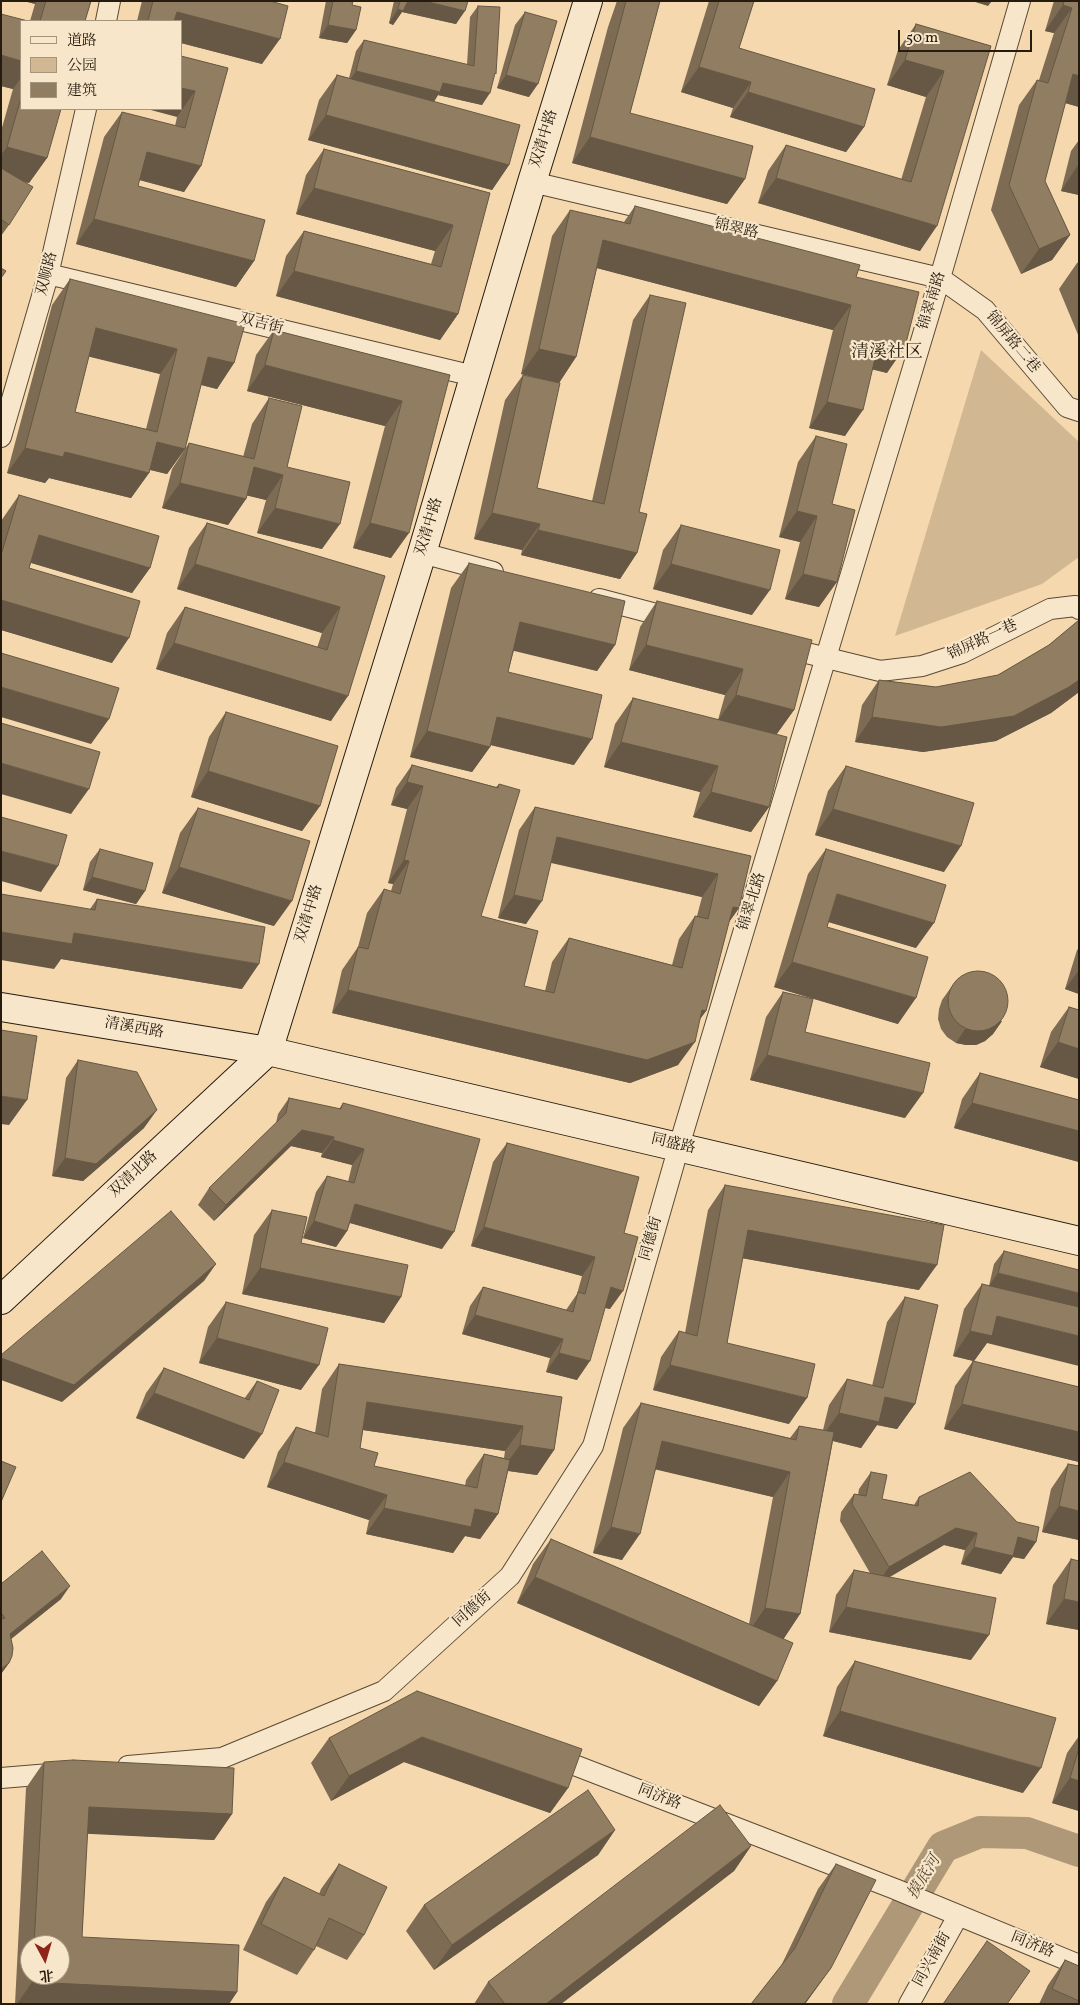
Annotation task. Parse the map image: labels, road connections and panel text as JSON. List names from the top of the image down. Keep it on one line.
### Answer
{"streets":{"street":["双清中路","锦翠路","双顺路","锦翠南路","双吉街","锦屏路二巷","锦屏路一巷","锦翠北路","清溪西路","同盛路","双清北路","同德街","同济路","同兴南街"]},"crossings":[["双清中路","锦翠路"],["双清中路","双吉街"],["双清中路","清溪西路"],["双清中路","同盛路"],["双清中路","双清北路"],["锦翠路","锦翠南路"],["锦翠路","锦屏路二巷"],["双顺路","双吉街"],["锦翠南路","锦屏路二巷"],["锦翠南路","锦屏路一巷"],["锦翠南路","锦翠北路"],["锦屏路一巷","锦翠北路"],["锦翠北路","同盛路"],["锦翠北路","同德街"],["清溪西路","同盛路"],["清溪西路","双清北路"],["同盛路","双清北路"],["同盛路","同德街"],["同济路","同兴南街"]],"districts":["清溪社区"],"water":["摸底河"],"legend":["道路","公园","建筑"],"scale_bar":"50 m","north":"bottom"}
